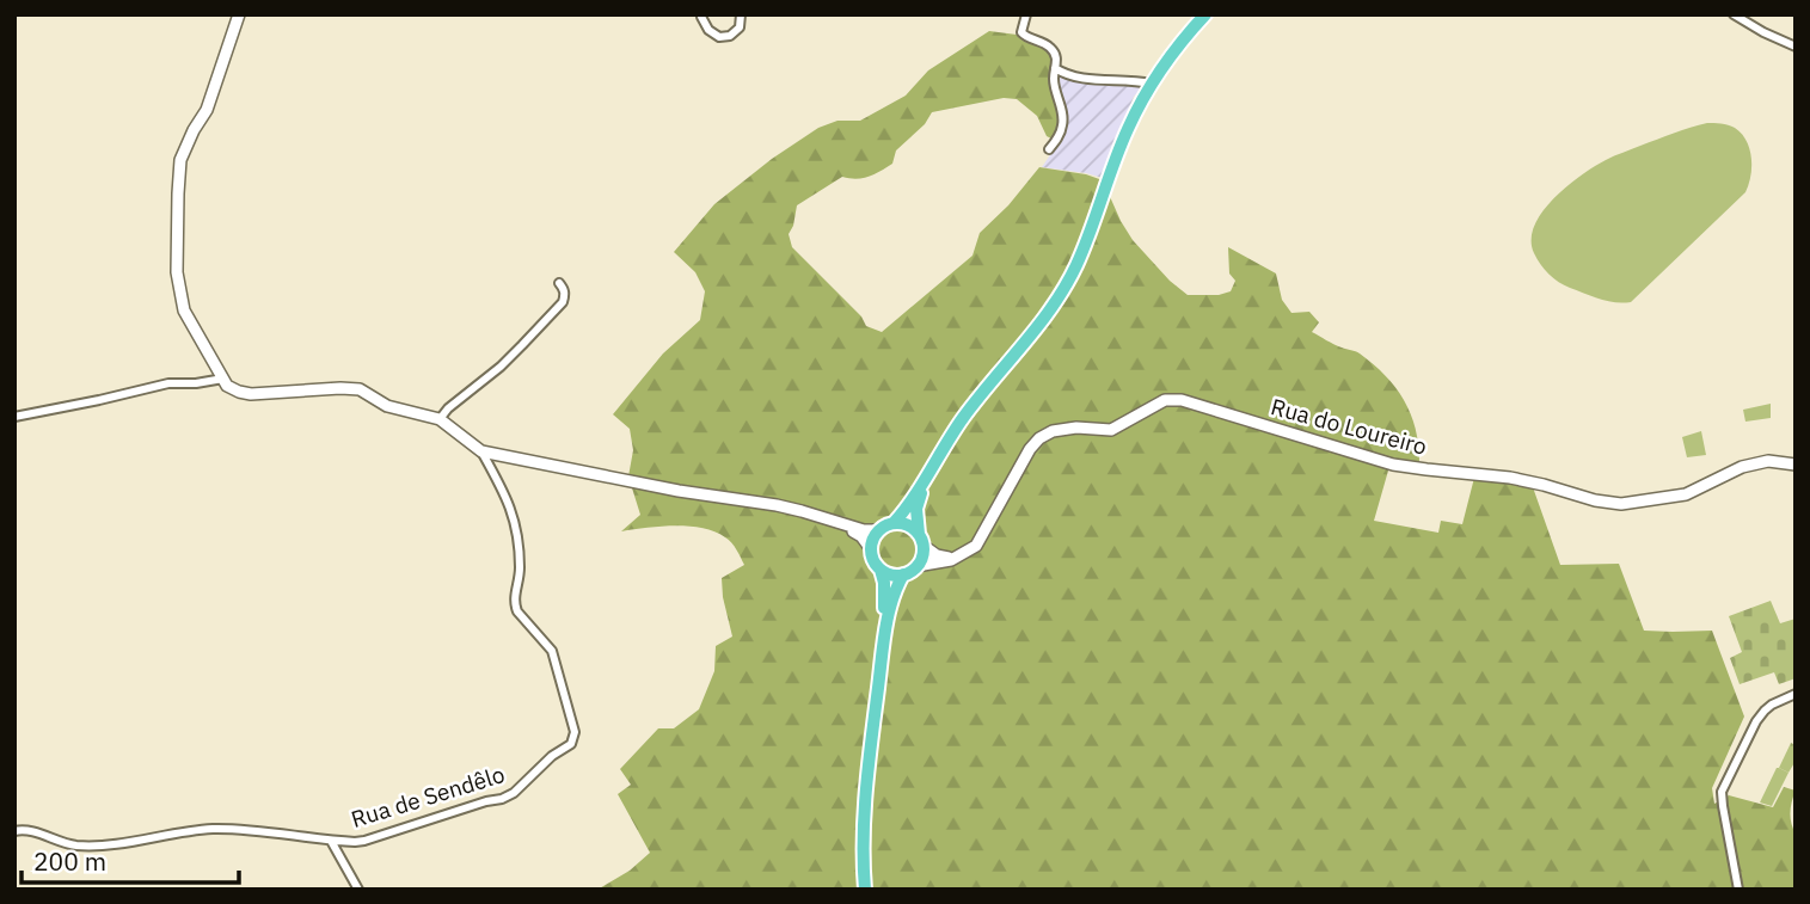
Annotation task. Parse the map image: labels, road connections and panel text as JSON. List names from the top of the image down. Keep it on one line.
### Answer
{"streets":{"street":["Rua do Loureiro","Rua de Sendêlo"]},"scale_bar":"200 m"}
